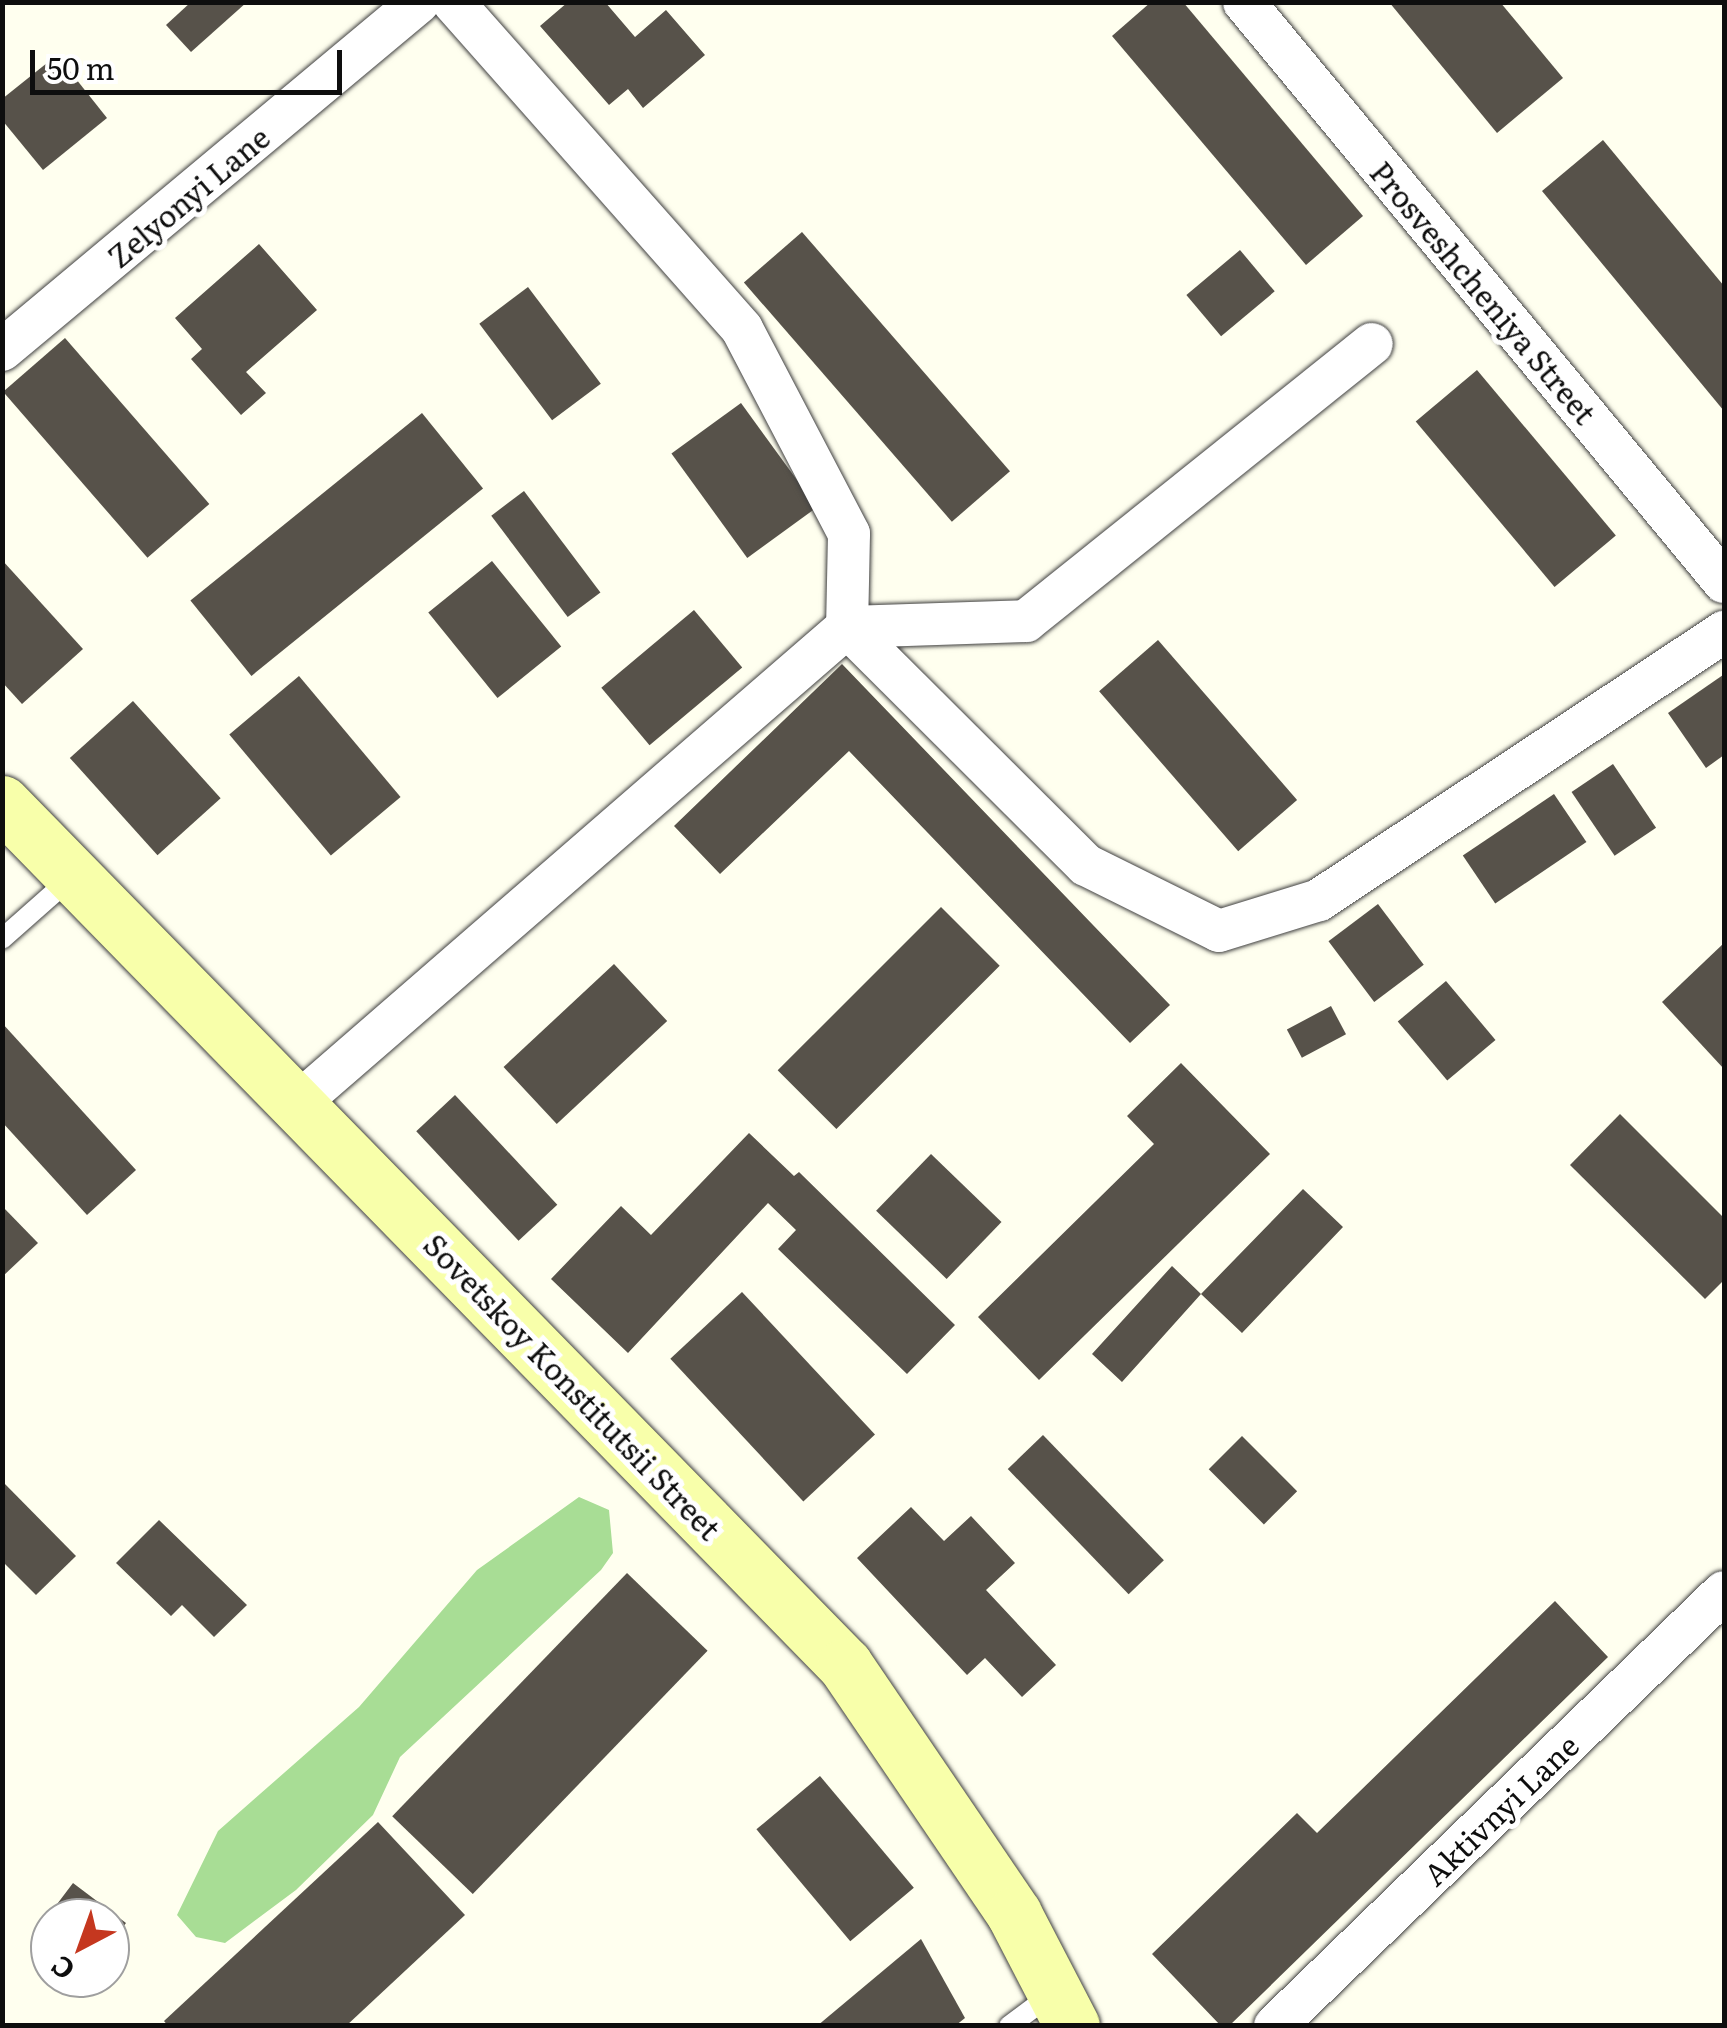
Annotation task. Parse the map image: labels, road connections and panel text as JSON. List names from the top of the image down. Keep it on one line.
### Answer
{"streets":{"main road":["Sovetskoy Konstitutsii Street"],"street":["Zelyonyi Lane","Prosveshcheniya Street","Aktivnyi Lane"]},"scale_bar":"50 m","north":"bottom left"}
